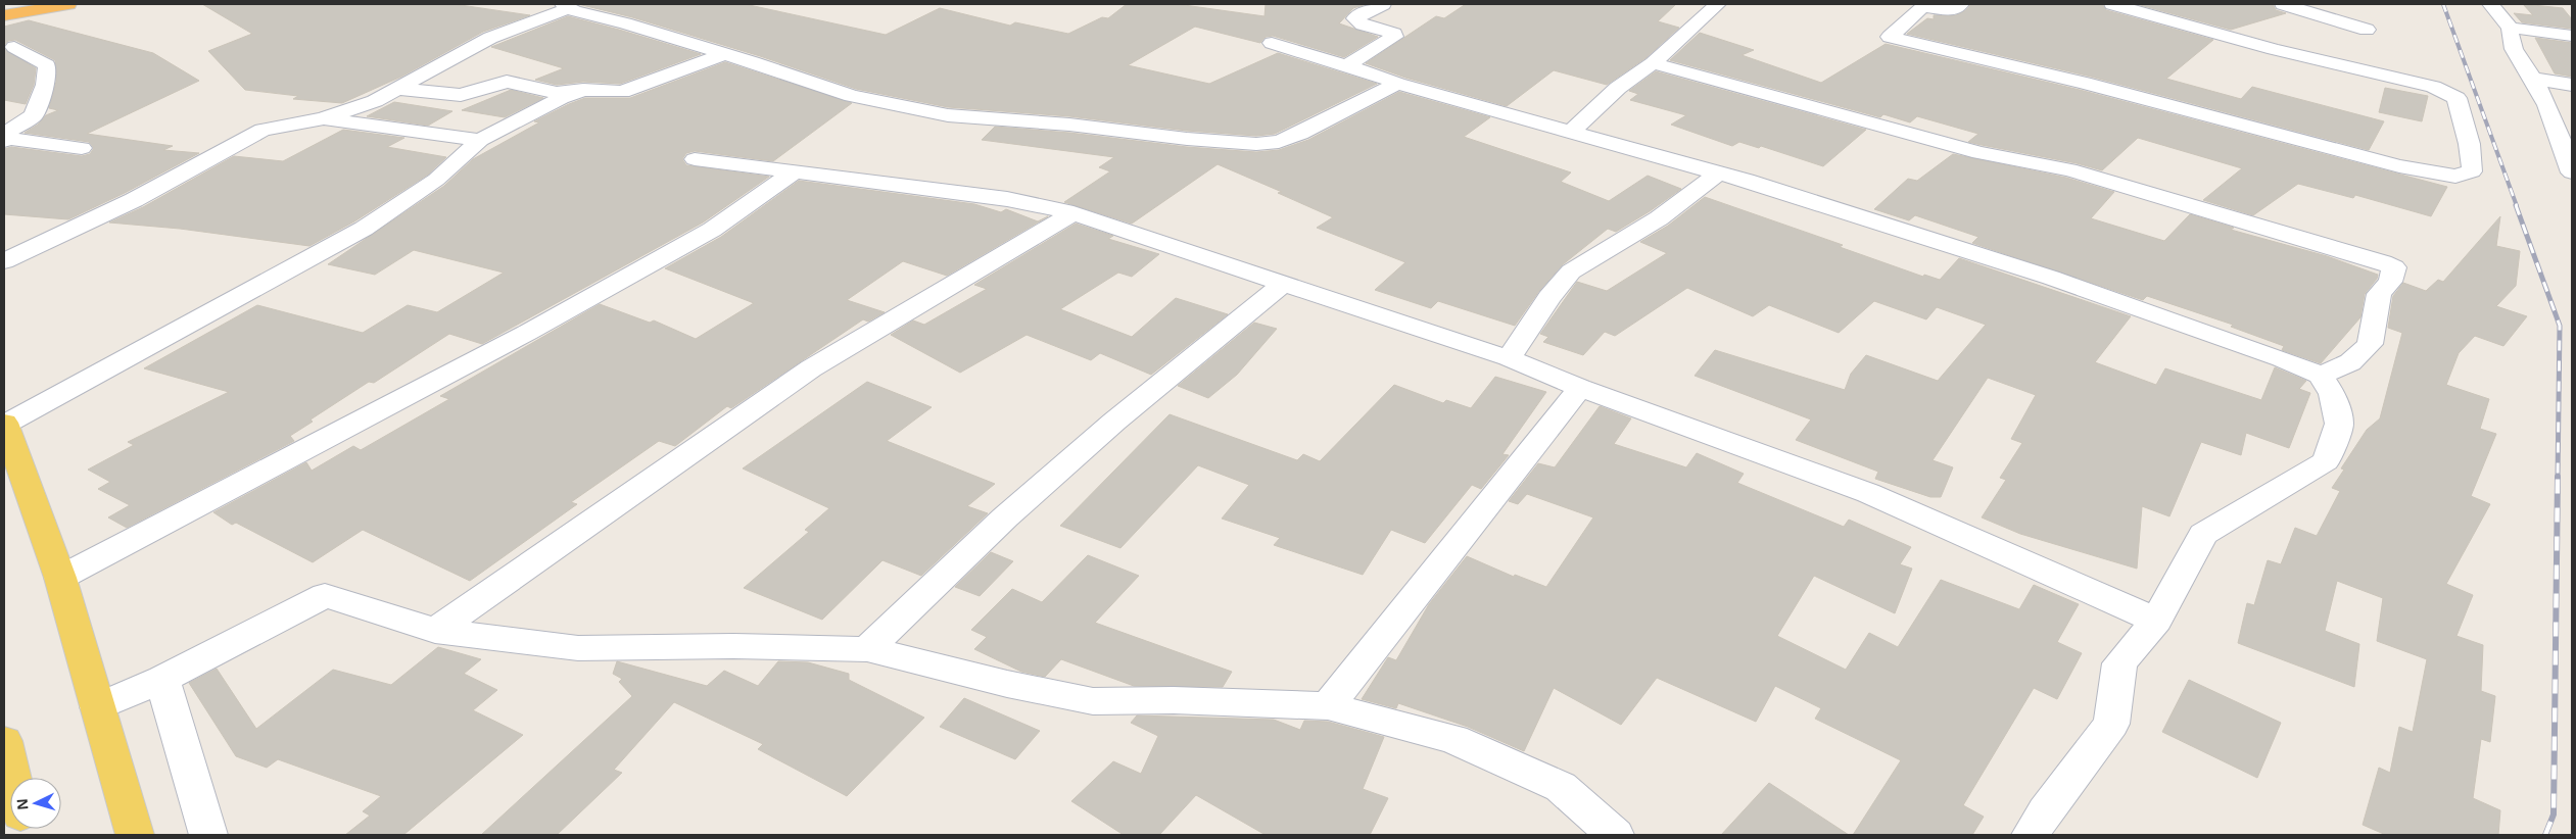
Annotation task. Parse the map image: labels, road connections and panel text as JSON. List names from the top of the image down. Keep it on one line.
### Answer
{"north":"left"}
